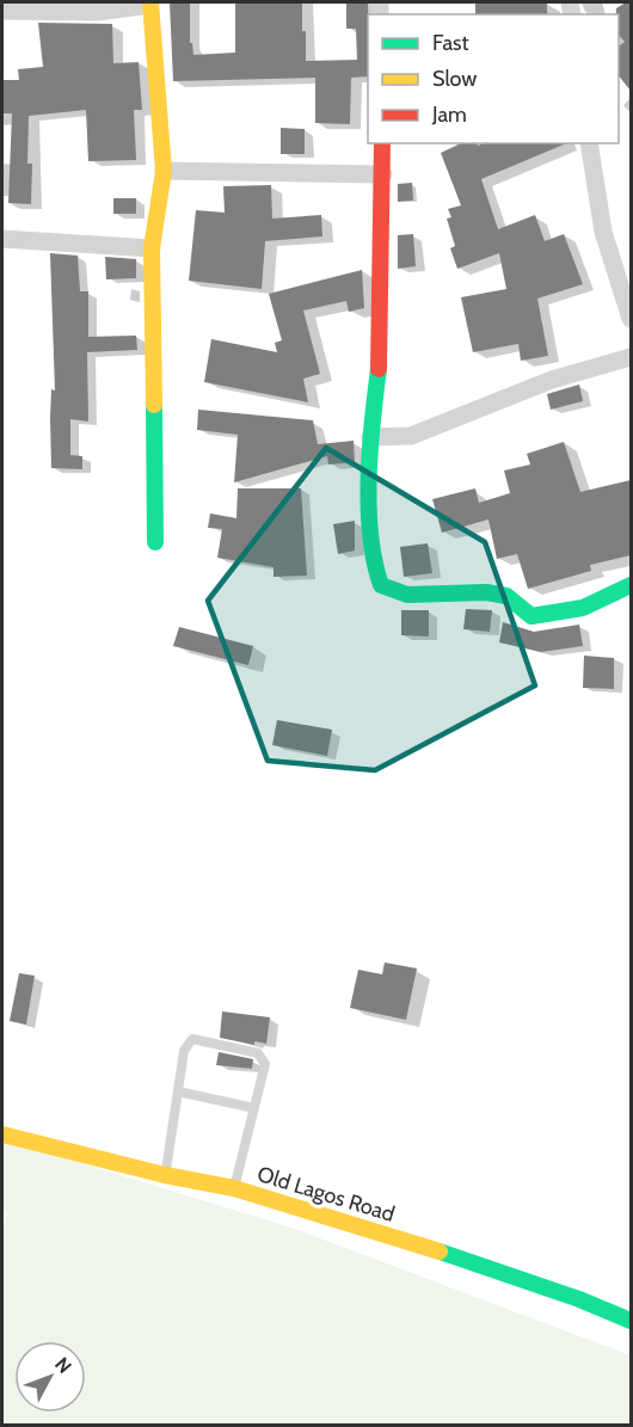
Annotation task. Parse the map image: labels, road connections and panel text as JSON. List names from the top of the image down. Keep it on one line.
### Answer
{"streets":{"street":["Old Lagos Road"]},"legend":["Fast","Slow","Jam"],"north":"top right"}
